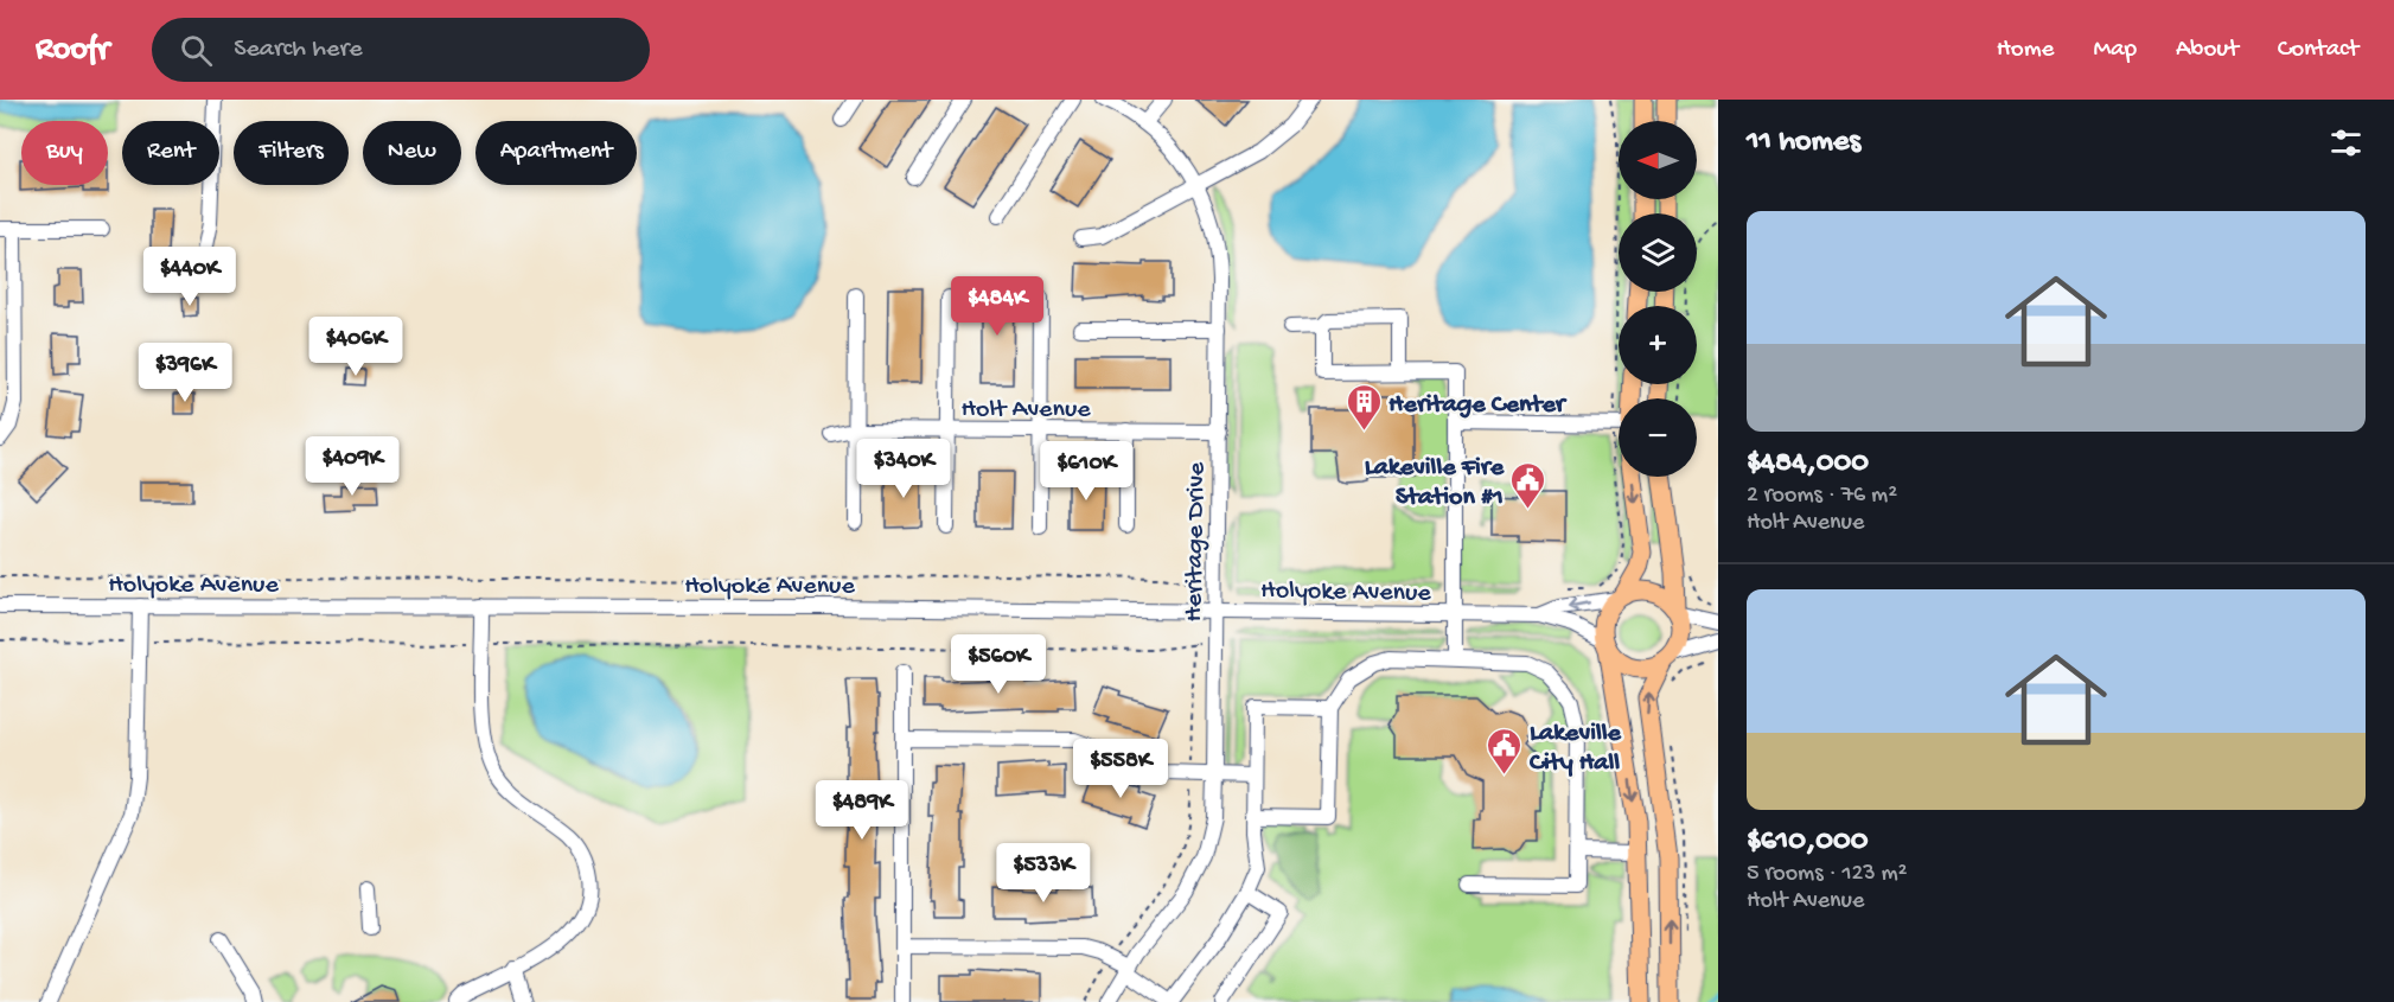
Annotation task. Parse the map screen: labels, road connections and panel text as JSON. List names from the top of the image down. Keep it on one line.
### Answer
{"streets":{"street":["Holt Avenue","Heritage Drive","Holyoke Avenue"]},"crossings":[["Holt Avenue","Heritage Drive"],["Heritage Drive","Holyoke Avenue"]],"places":{"building":["Heritage Center"],"public building":["Lakeville Fire Station #1","Lakeville City Hall"]},"north":"left","page":{"header":"Roofr","search":"Search here","nav":["Home","Map","About","Contact"],"heading":"11 homes","map_buttons":["+","−"],"chip":["Buy","Rent","Filters","New","Apartment"],"list":[{"name":"$484,000","note":"2 rooms · 76 m² · Holt Avenue"},{"name":"$610,000","note":"5 rooms · 123 m² · Holt Avenue"}],"price":["$440K","$484K","$406K","$396K","$409K","$340K","$610K","$560K","$558K","$489K","$533K"]}}
